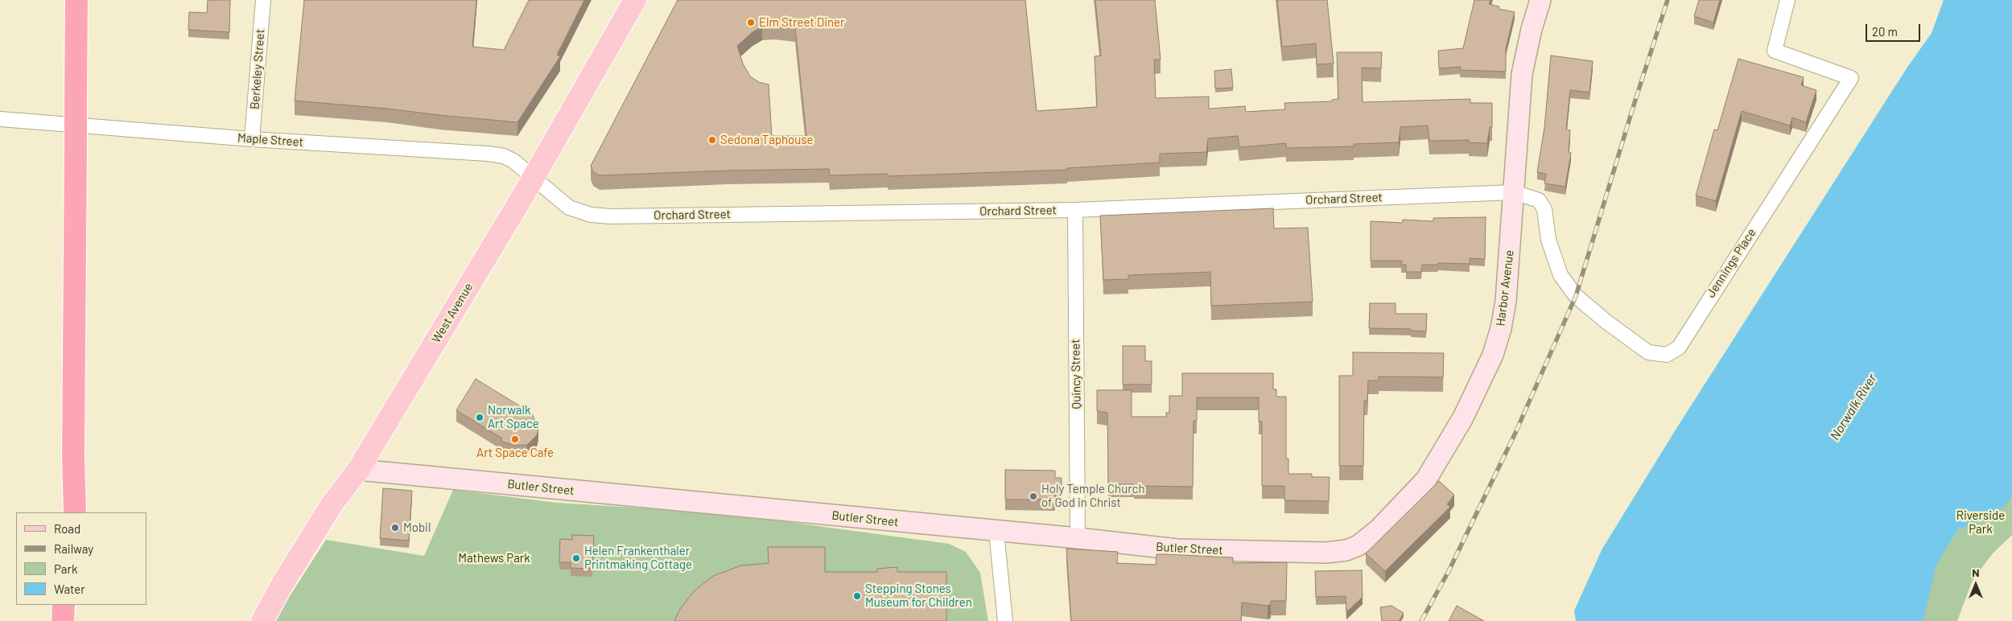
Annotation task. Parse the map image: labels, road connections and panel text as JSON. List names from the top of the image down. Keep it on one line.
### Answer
{"streets":{"main road":["Harbor Avenue","West Avenue","Butler Street"],"street":["Berkeley Street","Maple Street","Orchard Street","Jennings Place","Quincy Street"]},"crossings":[["Berkeley Street","Maple Street"],["Maple Street","Orchard Street"],["Maple Street","West Avenue"],["Orchard Street","Jennings Place"],["Orchard Street","Harbor Avenue"],["Orchard Street","West Avenue"],["Orchard Street","Quincy Street"],["Jennings Place","Harbor Avenue"],["Harbor Avenue","Butler Street"],["West Avenue","Butler Street"],["Quincy Street","Butler Street"]],"water":["Norwalk River"],"parks":["Riverside Park","Mathews Park"],"places":["Elm Street Diner","Sedona Taphouse","Norwalk Art Space","Art Space Cafe","Holy Temple Church of God in Christ","Mobil","Helen Frankenthaler Printmaking Cottage","Stepping Stones Museum for Children"],"legend":["Road","Railway","Park","Water"],"scale_bar":"20 m","north":"top"}
